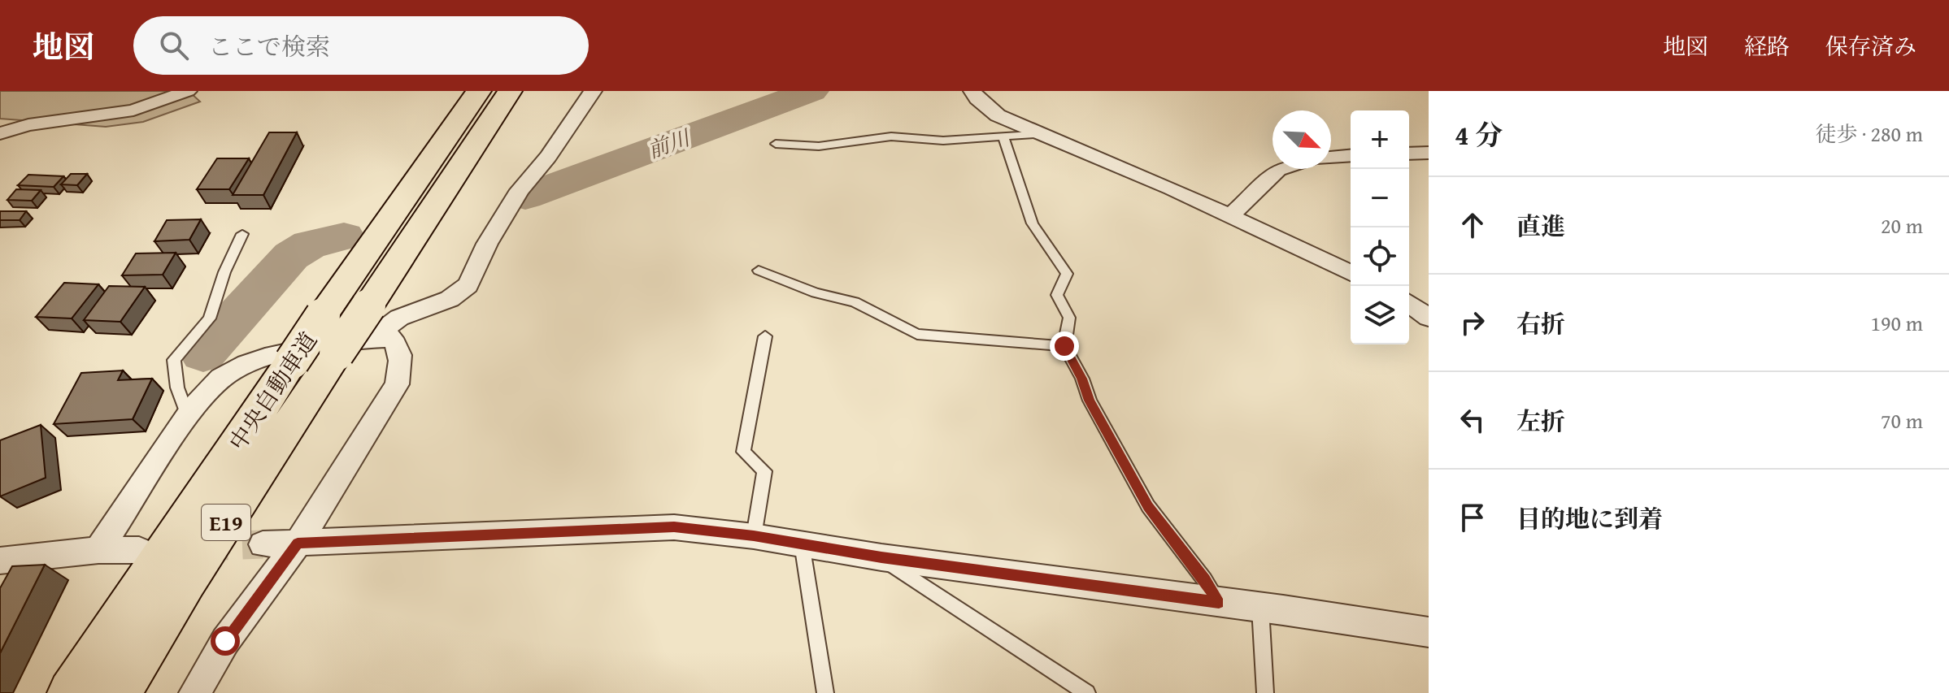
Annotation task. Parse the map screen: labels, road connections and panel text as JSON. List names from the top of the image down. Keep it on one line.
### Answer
{"streets":{"highway":["中央自動車道","E19"]},"water":["前川"],"north":"bottom right","page":{"header":"地図","search":"ここで検索","nav":["地図","経路","保存済み"],"heading":["4 分","徒歩 · 280 m"],"map_buttons":["+","−"],"list":[["直進","20 m"],["右折","190 m"],["左折","70 m"],"目的地に到着"]}}
